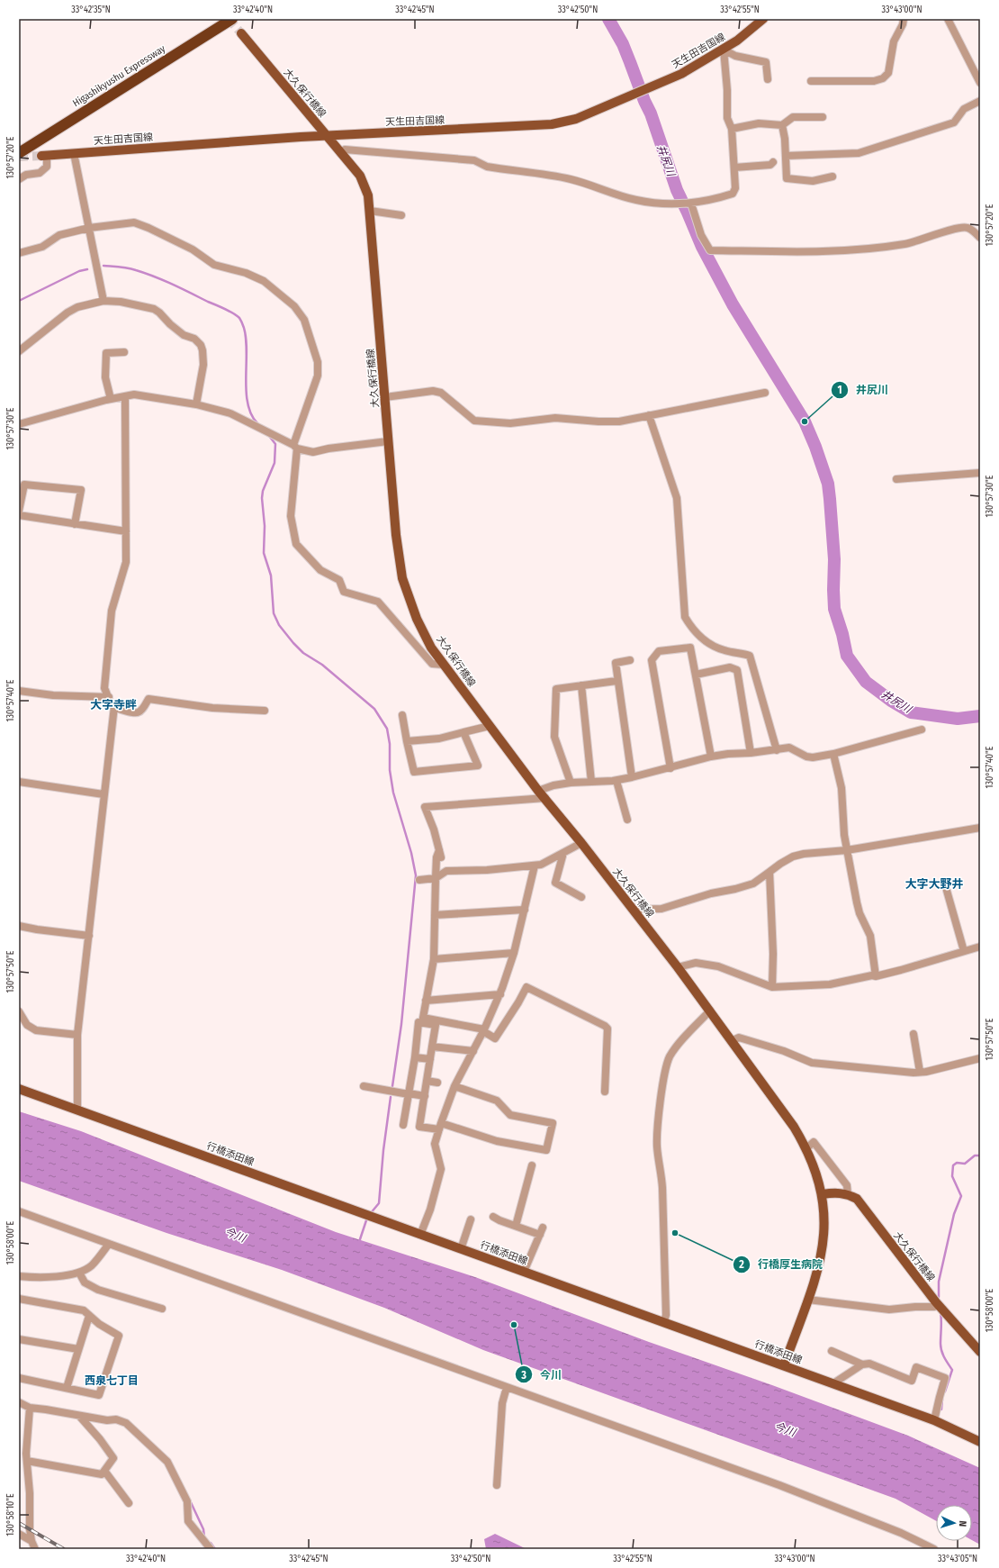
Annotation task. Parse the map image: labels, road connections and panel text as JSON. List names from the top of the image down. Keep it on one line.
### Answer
{"streets":{"highway":["Higashikyushu Expressway"],"main road":["天生田吉国線","大久保行橋線","行橋添田線"]},"crossings":[["天生田吉国線","大久保行橋線"],["大久保行橋線","行橋添田線"]],"districts":["大字寺畔","大字大野井","西泉七丁目"],"water":["井尻川","今川"],"places":["井尻川","行橋厚生病院","今川"],"north":"right","coordinates":["33°42'35\"N","33°42'40\"N","33°42'45\"N","33°42'50\"N","33°42'55\"N","33°43'00\"N","130°57'20\"E","130°57'30\"E","130°57'40\"E","130°57'50\"E","130°58'00\"E","130°58'10\"E","33°43'05\"N"]}
